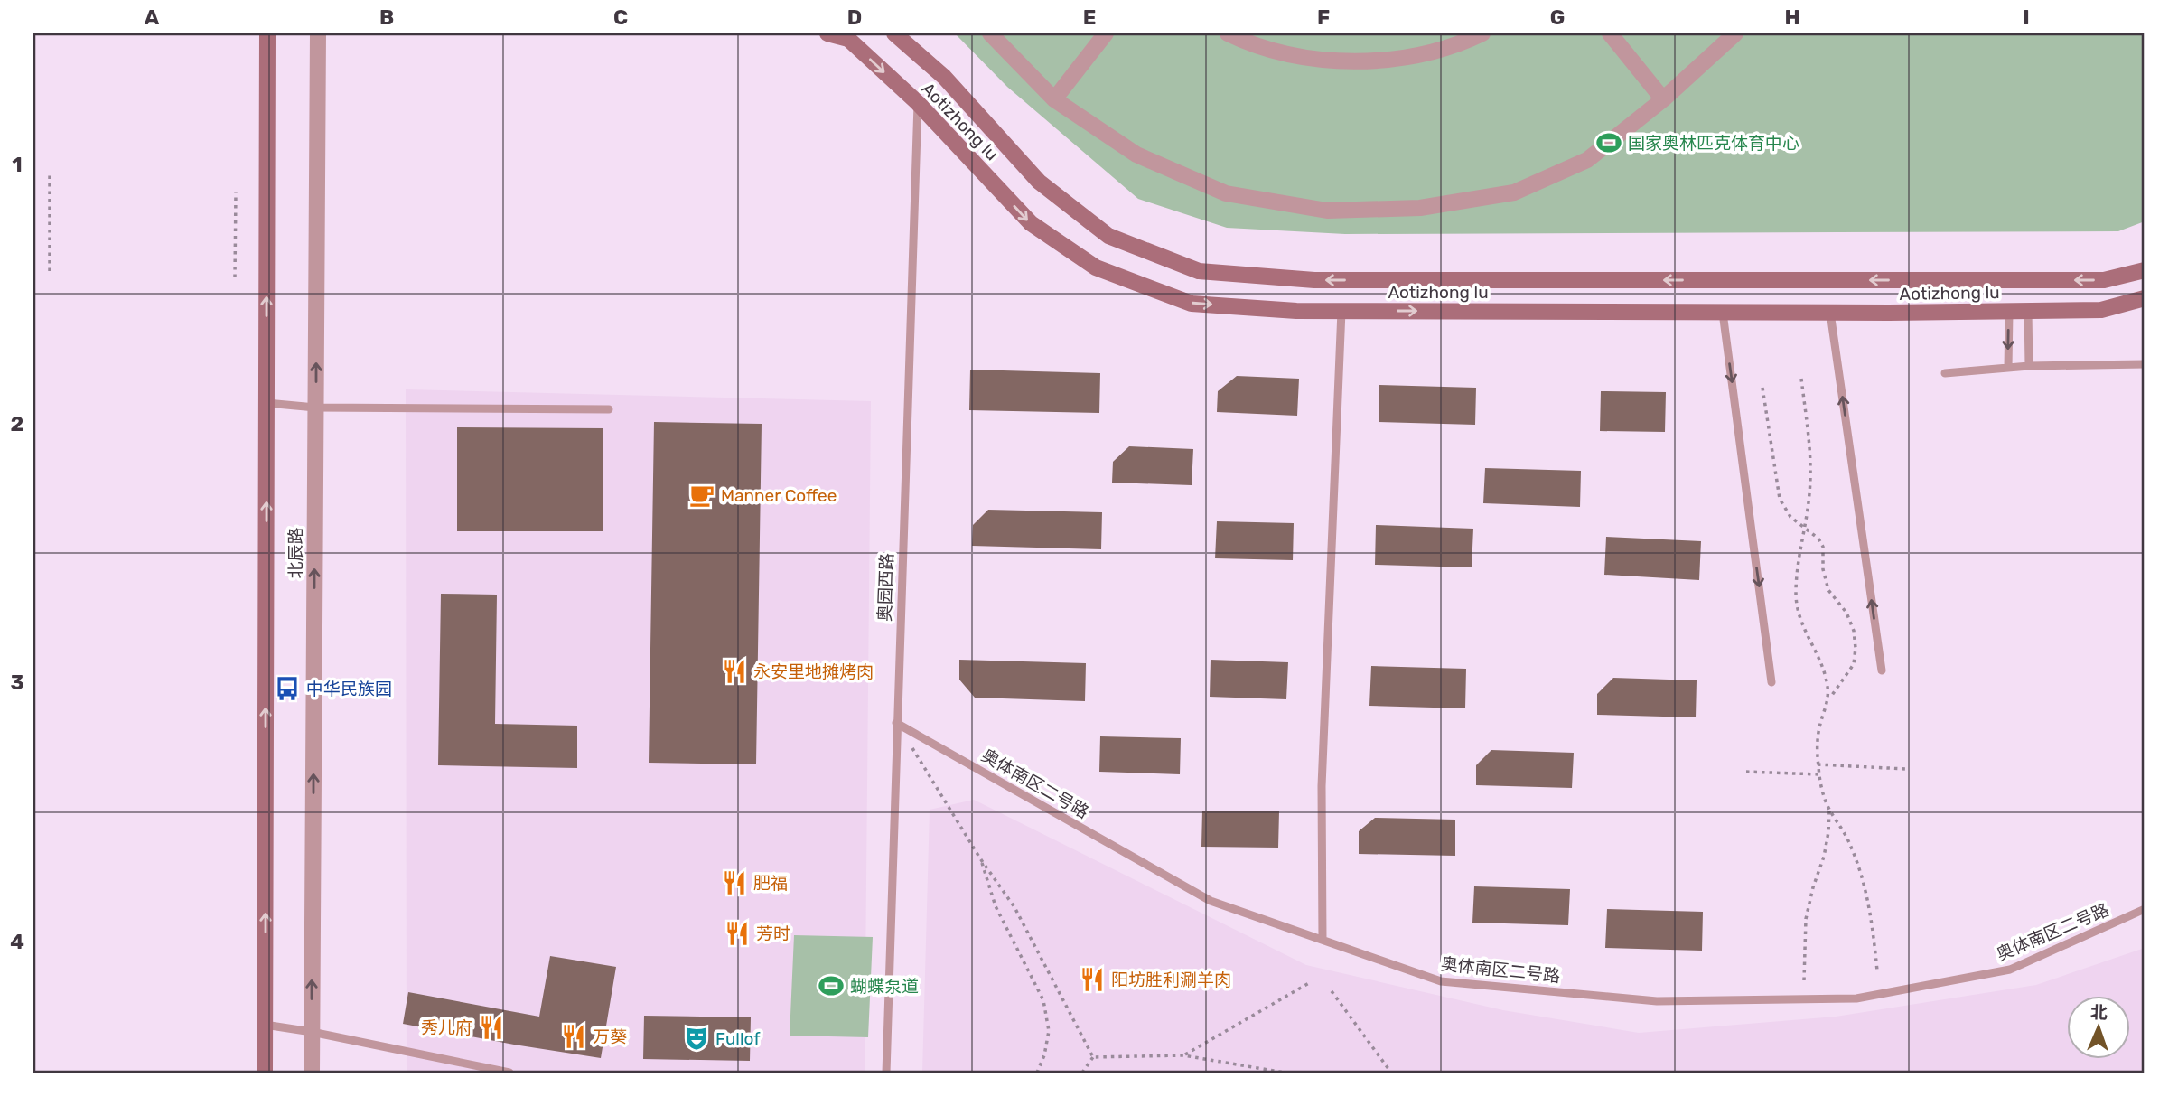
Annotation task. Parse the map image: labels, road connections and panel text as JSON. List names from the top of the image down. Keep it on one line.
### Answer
{"streets":{"main road":["Aotizhong lu","北辰路"],"lane":["奥园西路","奥体南区二号路"]},"crossings":[["Aotizhong lu","奥园西路"],["奥园西路","奥体南区二号路"]],"one_way":["北辰路"],"places":{"sports":["国家奥林匹克体育中心","蝴蝶泵道"],"cafe":["Manner Coffee"],"restaurant":["永安里地摊烤肉","肥福","芳时","阳坊胜利涮羊肉","秀儿府","万葵"],"bus stop":["中华民族园"],"theatre":["Fullof"]},"north":"top","grid":{"columns":["A","B","C","D","E","F","G","H","I"],"rows":["1","2","3","4"]}}
